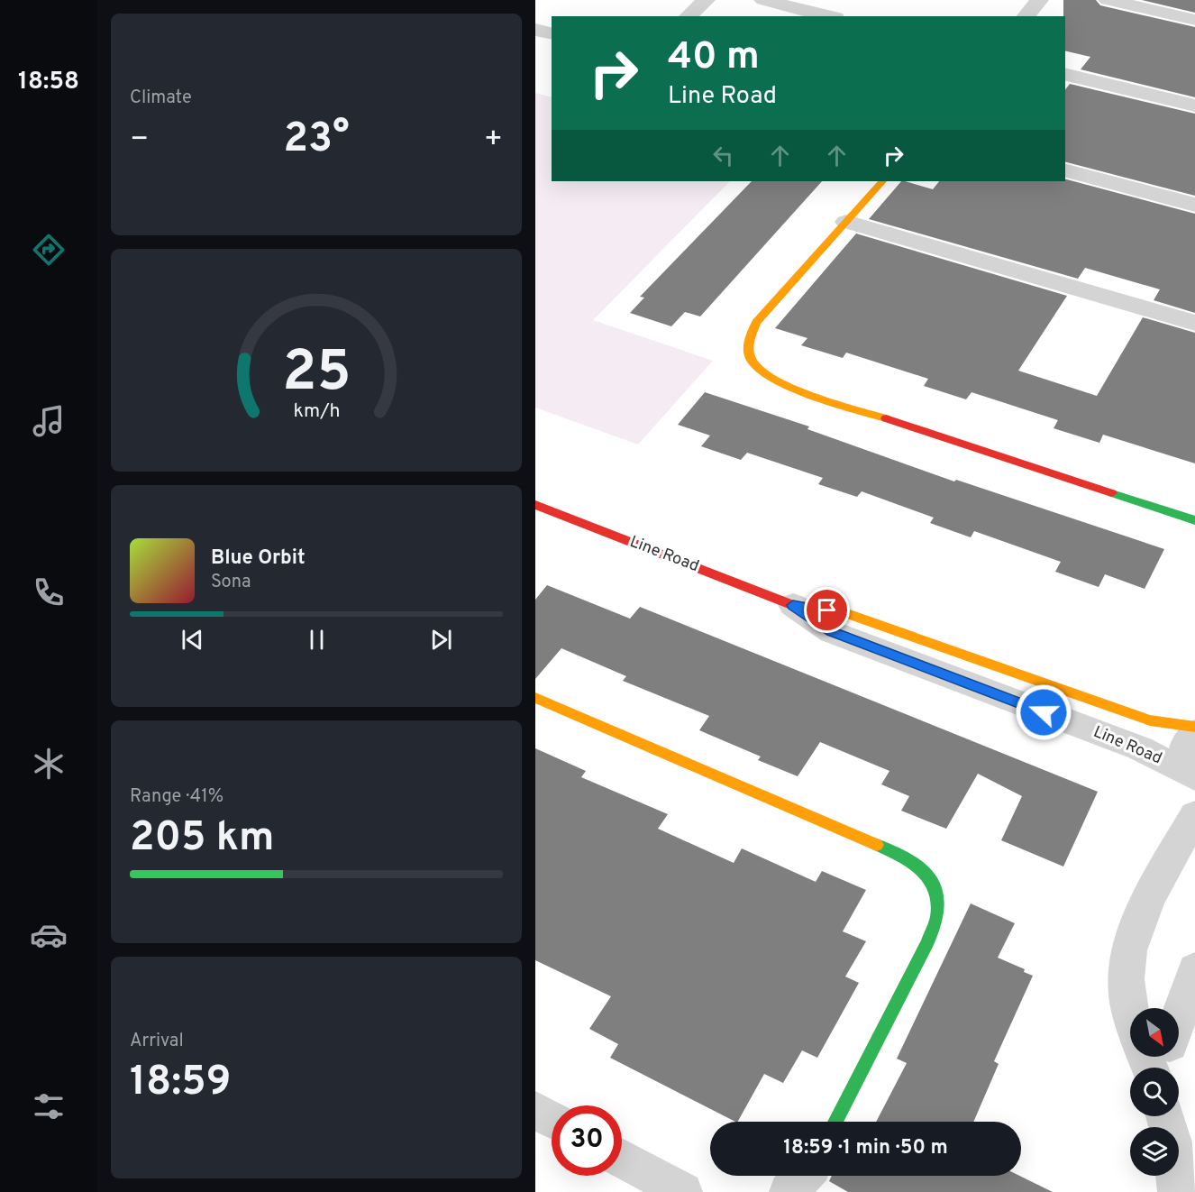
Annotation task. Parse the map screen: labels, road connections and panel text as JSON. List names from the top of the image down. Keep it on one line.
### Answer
{"streets":{"street":["Line Road"]},"north":"bottom right","page":{"tabs":"18:58","tile":["Climate",["Range · 41%","205 km"],["Arrival","18:59"]],"turn":["40 m","Line Road"],"heat":["−","23°","+"],"song":["Blue Orbit","Sona"],"limit":"30","trip":"18:59 · 1 min · 50 m","gauge":["25","km/h"]}}
